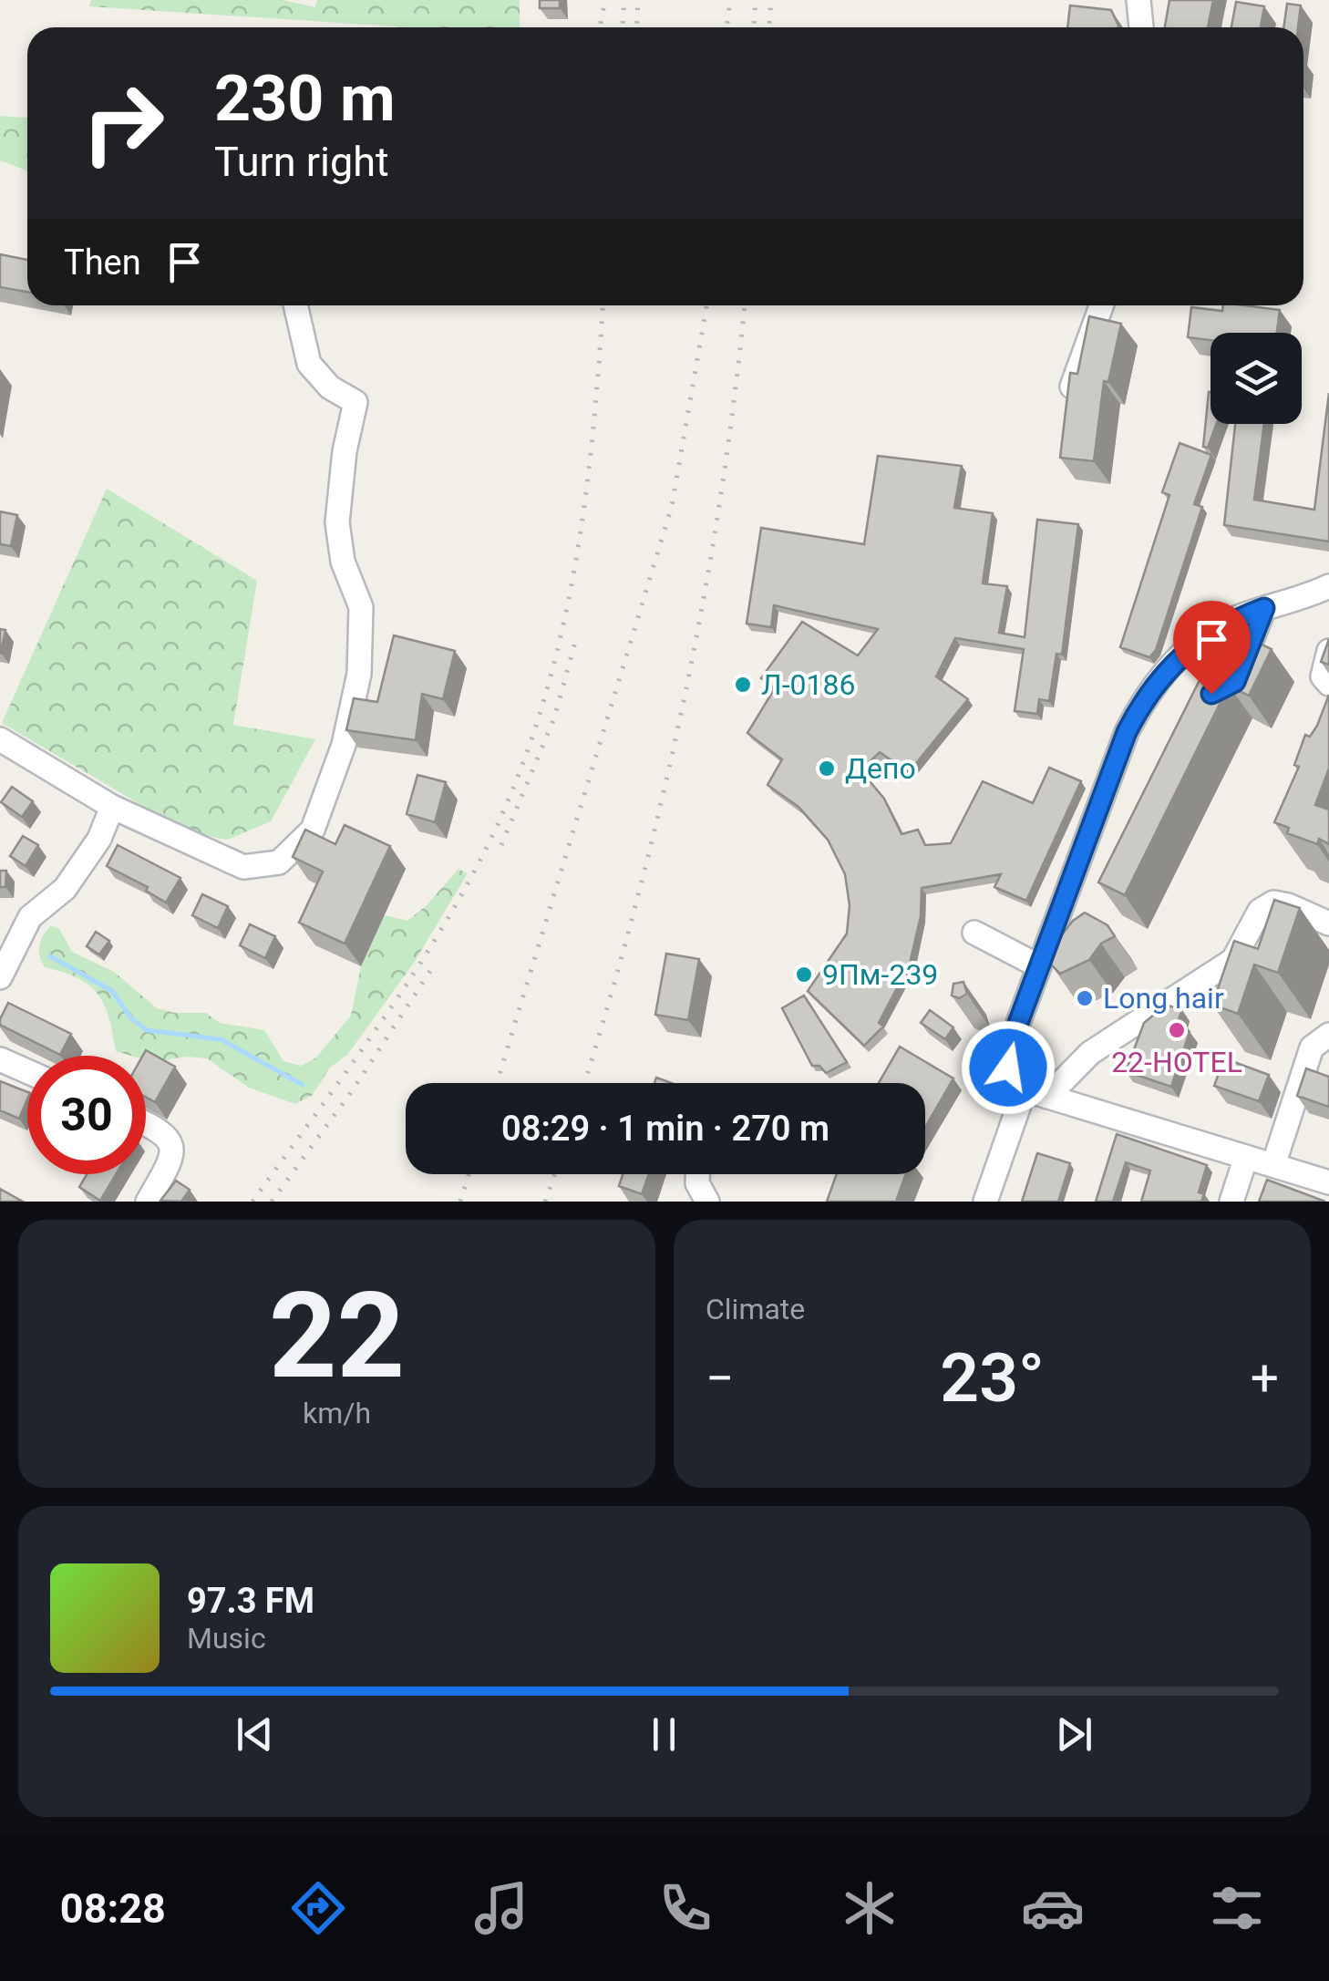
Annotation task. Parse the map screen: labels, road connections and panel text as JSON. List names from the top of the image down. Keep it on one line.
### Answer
{"places":["Л-0186","Депо","9Пм-239","Long hair","22-HOTEL"],"page":{"turn":["230 m","Turn right"],"then":"Then","limit":"30","trip":"08:29 · 1 min · 270 m","tile":[["22","km/h"],"Climate"],"heat":["−","23°","+"],"song":["97.3 FM","Music"],"tabs":"08:28"}}
